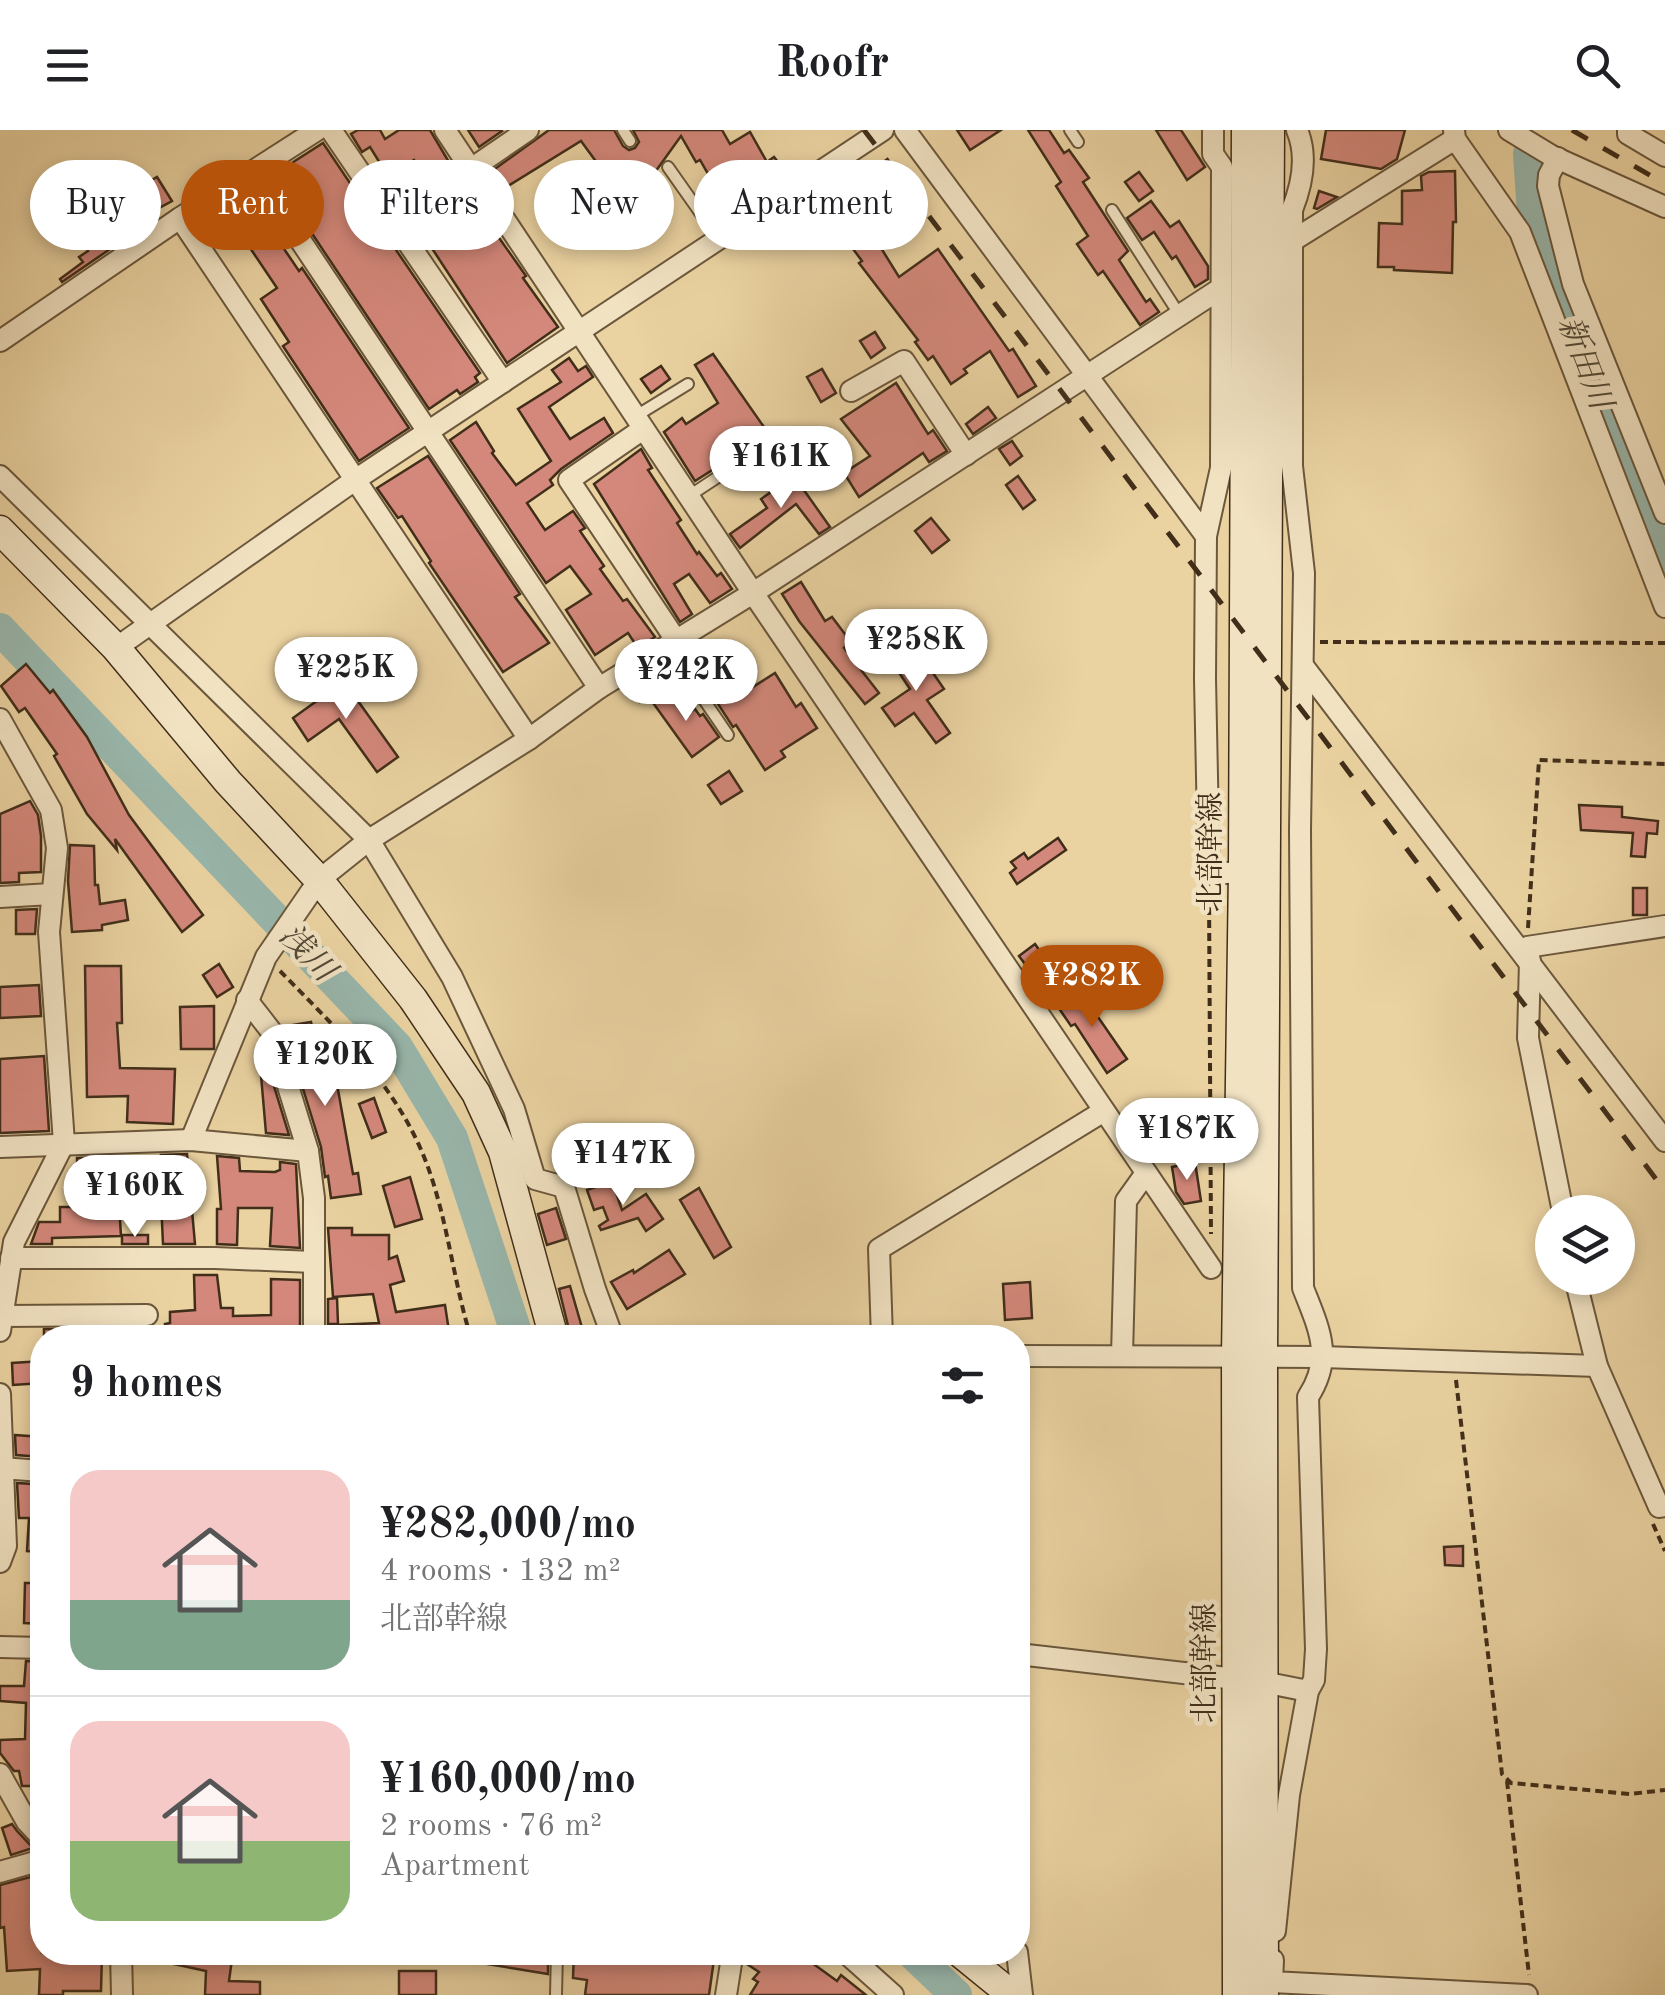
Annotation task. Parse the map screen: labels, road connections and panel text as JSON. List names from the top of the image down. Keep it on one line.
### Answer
{"streets":{"street":["北部幹線"]},"water":["新田川","浅川"],"page":{"header":"Roofr","chip":["Buy","Rent","Filters","New","Apartment"],"price":["¥161K","¥258K","¥225K","¥242K","¥282K","¥120K","¥187K","¥147K","¥160K"],"heading":"9 homes","list":[{"name":"¥282,000/mo","note":"4 rooms · 132 m² · 北部幹線"},{"name":"¥160,000/mo","note":"2 rooms · 76 m² · Apartment"}]}}
